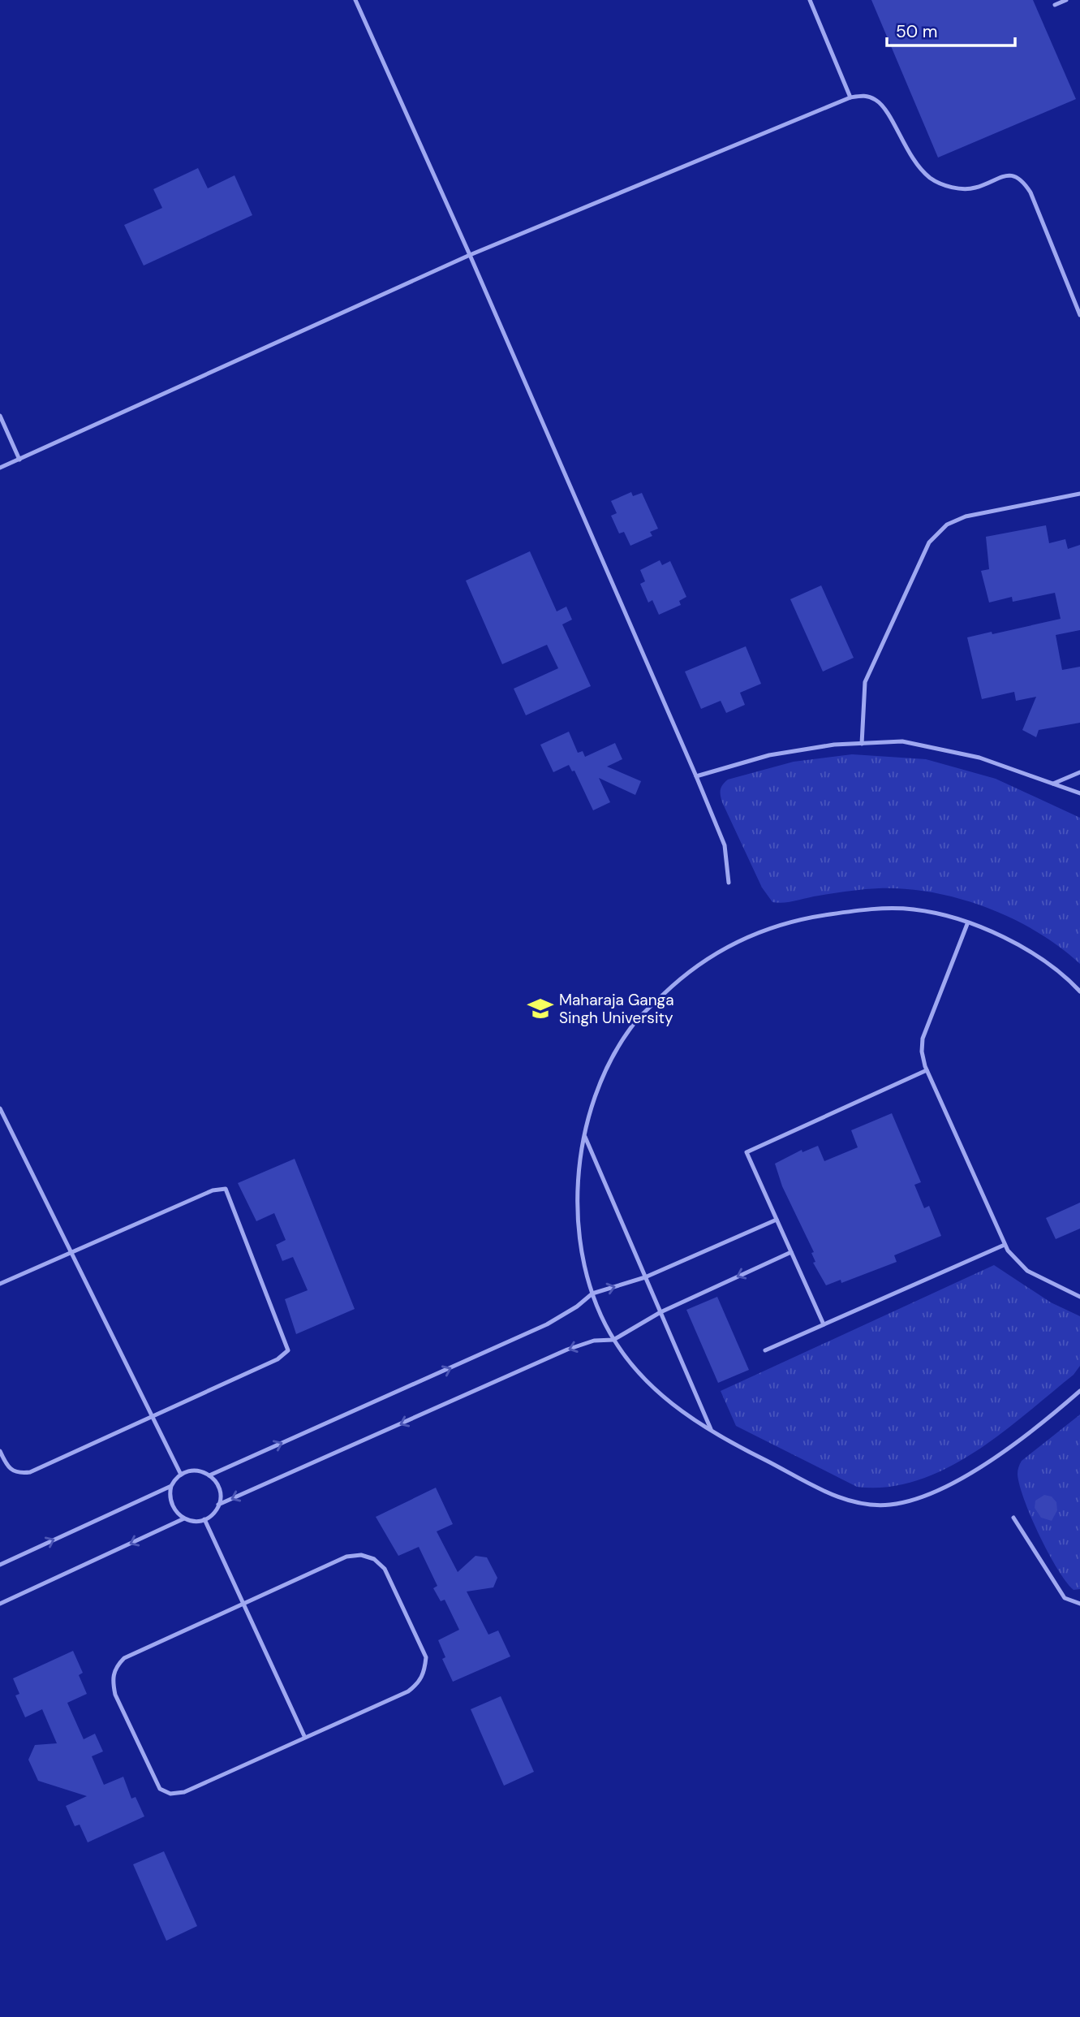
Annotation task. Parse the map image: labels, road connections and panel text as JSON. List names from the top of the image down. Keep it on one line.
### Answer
{"places":{"school or university":["Maharaja Ganga Singh University"]},"scale_bar":"50 m"}
